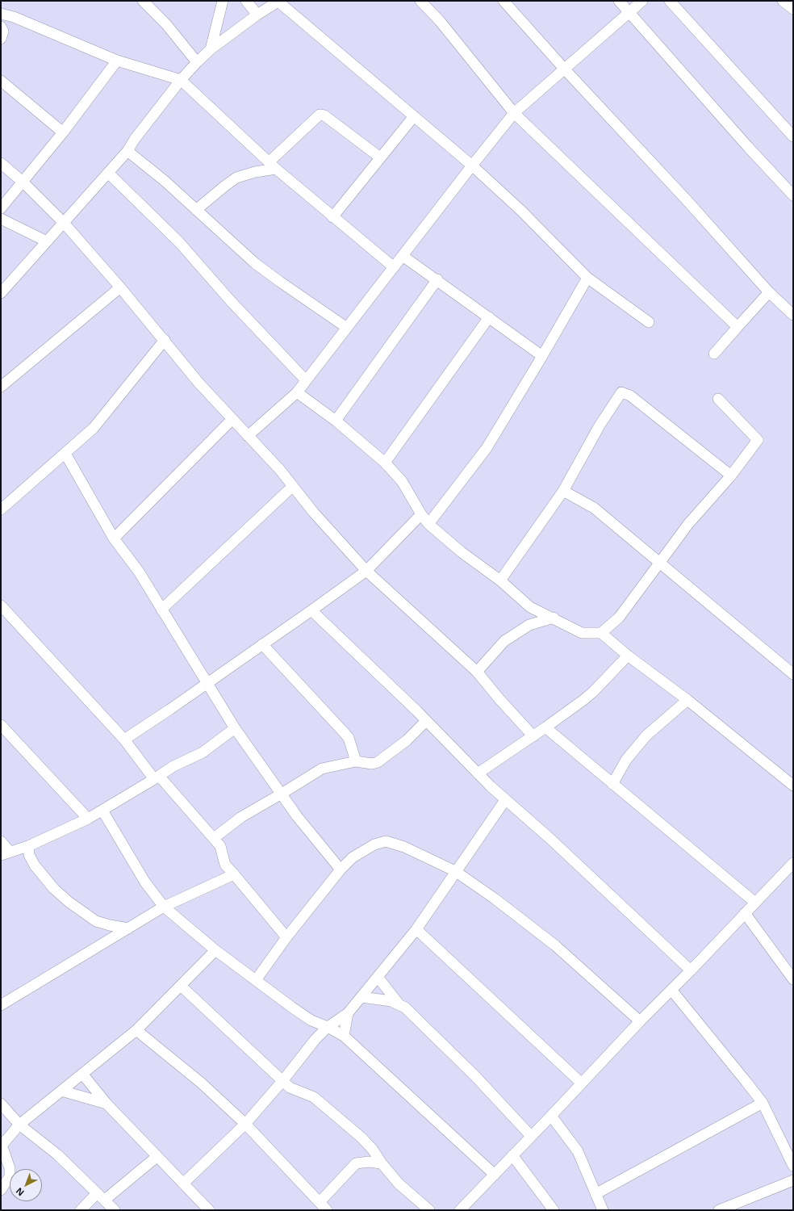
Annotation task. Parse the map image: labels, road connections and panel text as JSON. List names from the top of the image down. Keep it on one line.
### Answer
{"north":"bottom left"}
